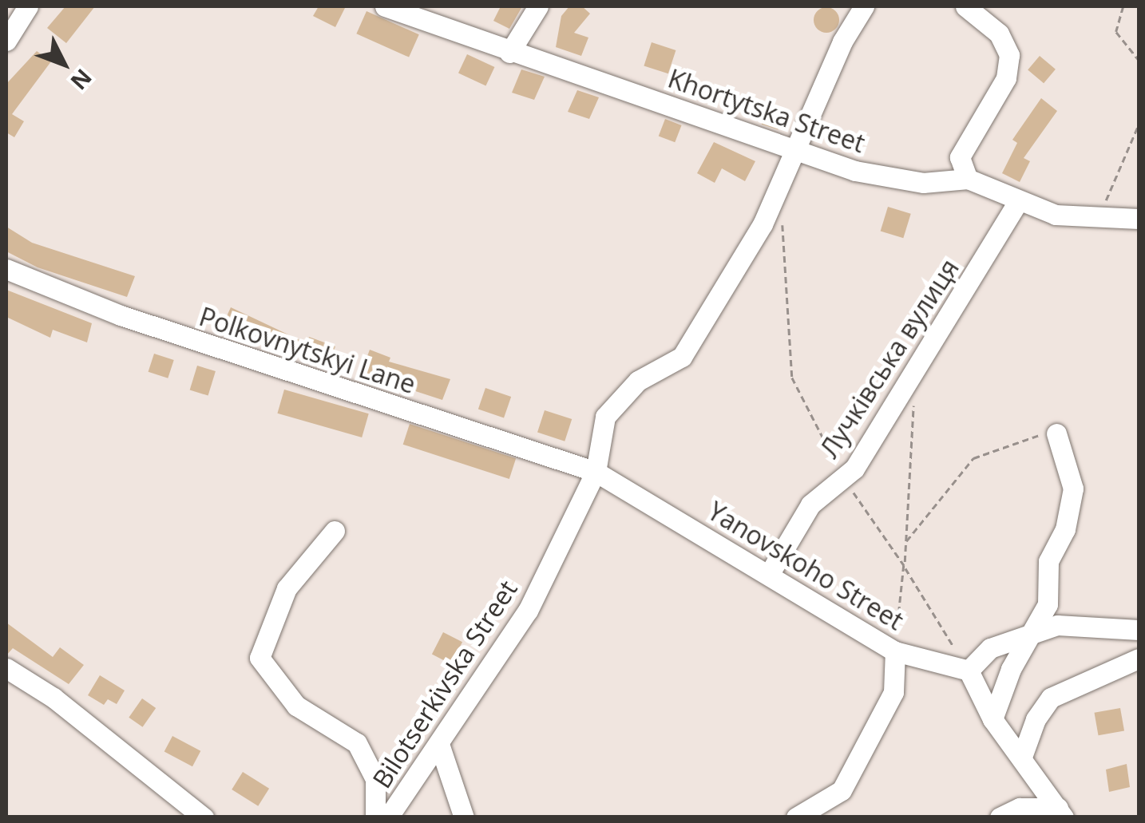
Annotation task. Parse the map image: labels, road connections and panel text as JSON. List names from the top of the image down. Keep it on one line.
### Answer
{"streets":{"street":["Khortytska Street","Polkovnytskyi Lane","Лучківська вулиця","Yanovskoho Street","Bilotserkivska Street"]},"crossings":[["Khortytska Street","Bilotserkivska Street"],["Polkovnytskyi Lane","Yanovskoho Street"],["Polkovnytskyi Lane","Bilotserkivska Street"],["Лучківська вулиця","Yanovskoho Street"],["Yanovskoho Street","Bilotserkivska Street"]],"north":"bottom right"}
